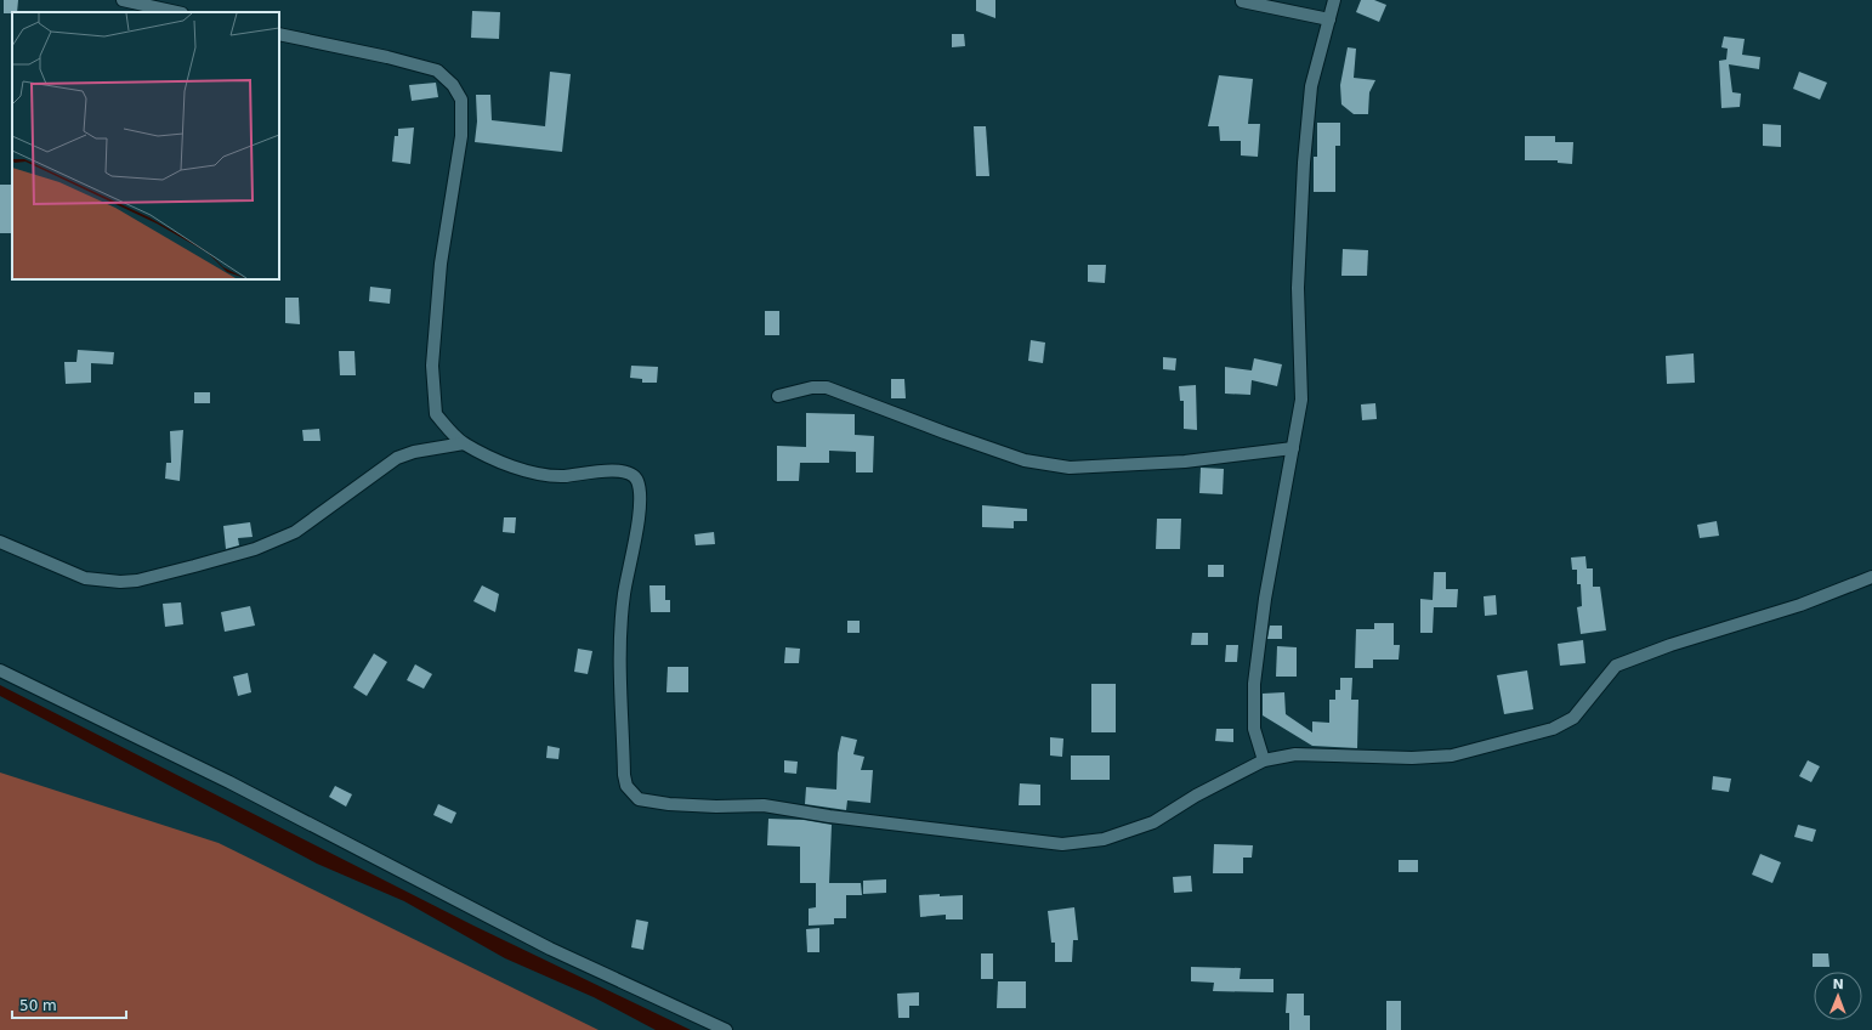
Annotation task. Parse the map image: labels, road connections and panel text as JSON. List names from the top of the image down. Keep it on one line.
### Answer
{"scale_bar":"50 m","north":"top"}
